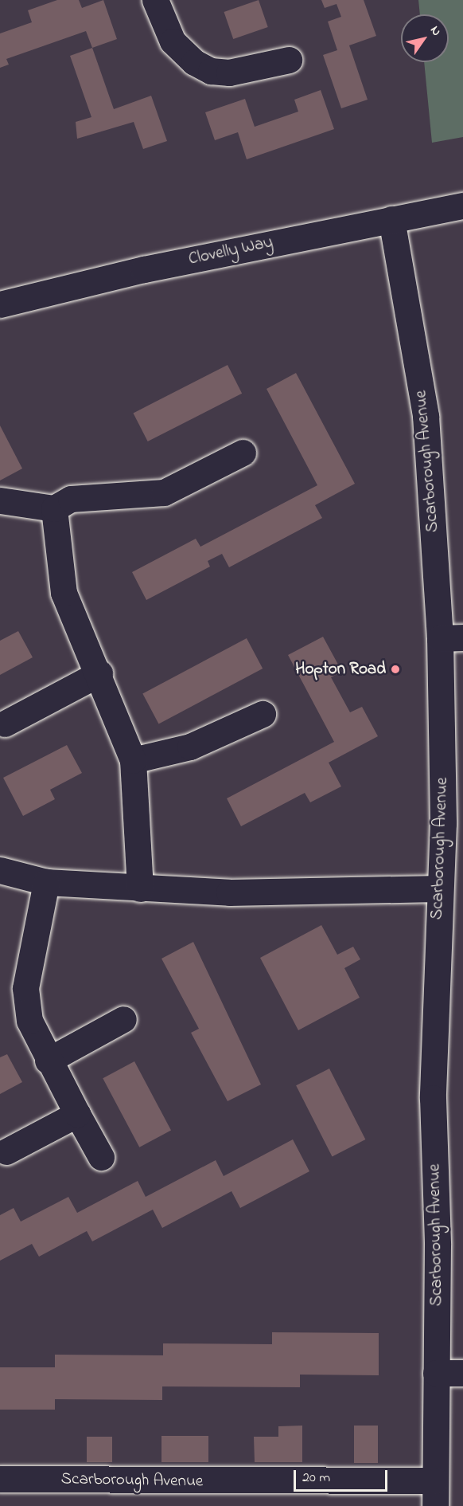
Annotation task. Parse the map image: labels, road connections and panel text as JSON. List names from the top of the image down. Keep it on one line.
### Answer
{"streets":{"street":["Clovelly Way","Scarborough Avenue"]},"crossings":[["Clovelly Way","Scarborough Avenue"]],"places":["Hopton Road"],"scale_bar":"20 m","north":"top right"}
